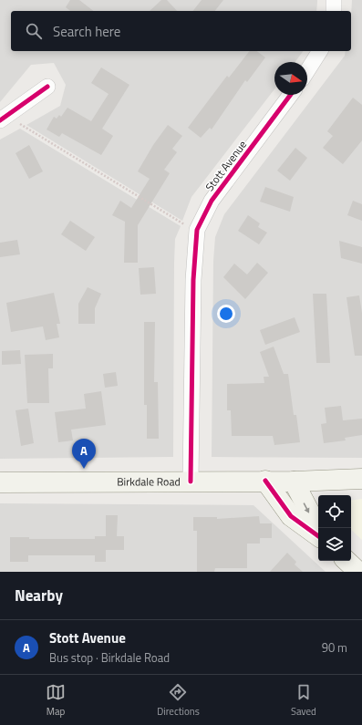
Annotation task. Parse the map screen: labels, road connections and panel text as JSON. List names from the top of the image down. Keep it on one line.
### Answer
{"streets":{"main road":["Birkdale Road"],"street":["Stott Avenue"]},"crossings":[["Stott Avenue","Birkdale Road"]],"north":"right","page":{"search":"Search here","pins":"A","heading":"Nearby","list":[{"mark":"A","name":"Stott Avenue","note":"Bus stop · Birkdale Road","value":"90 m"}],"nav":["Map","Directions","Saved"]}}
